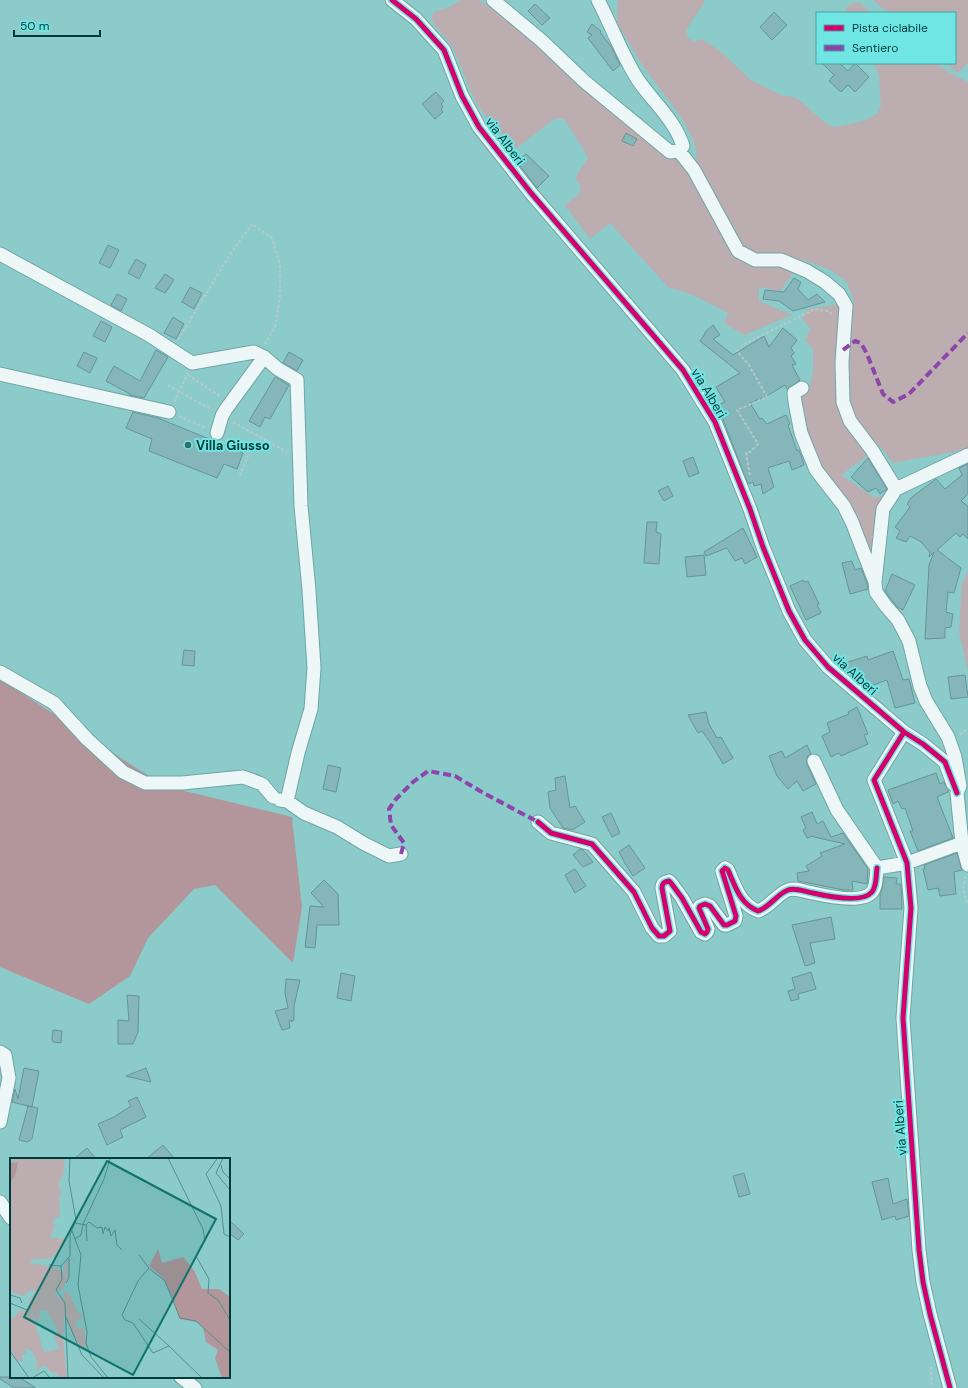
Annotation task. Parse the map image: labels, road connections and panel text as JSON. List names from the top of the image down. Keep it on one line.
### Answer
{"streets":{"street":["via Alberi"]},"places":["Villa Giusso"],"legend":["Pista ciclabile","Sentiero"],"scale_bar":"50 m"}
